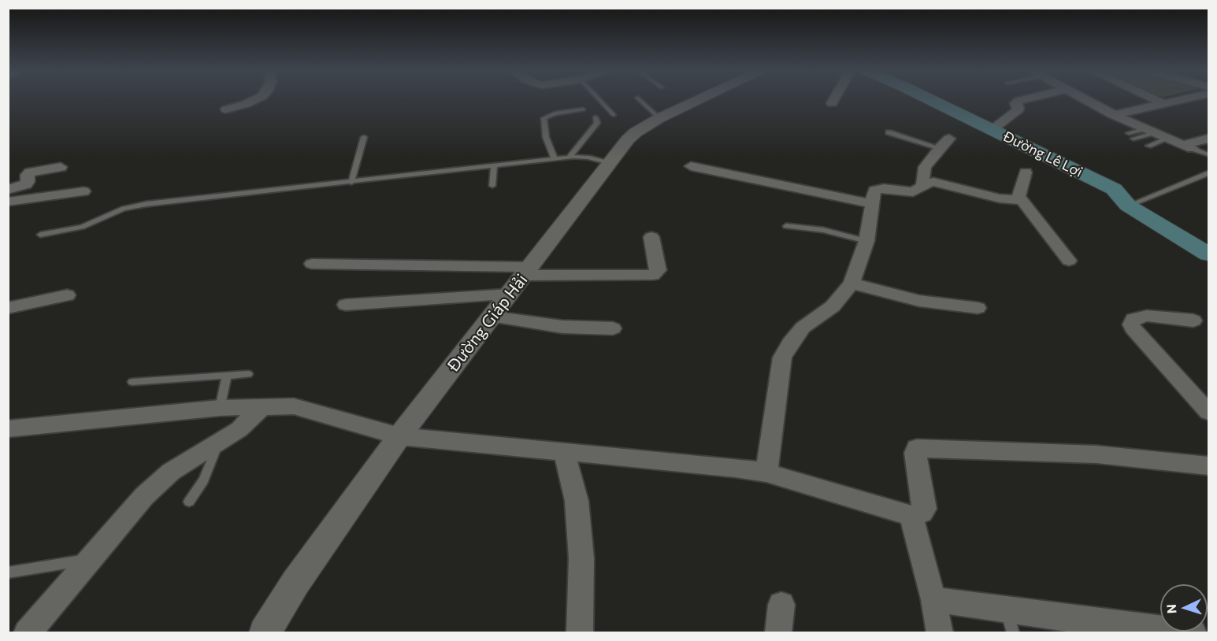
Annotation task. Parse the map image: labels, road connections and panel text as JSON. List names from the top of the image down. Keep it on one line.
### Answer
{"streets":{"main road":["Đường Lê Lợi"],"street":["Đường Giáp Hải"]},"north":"left"}
